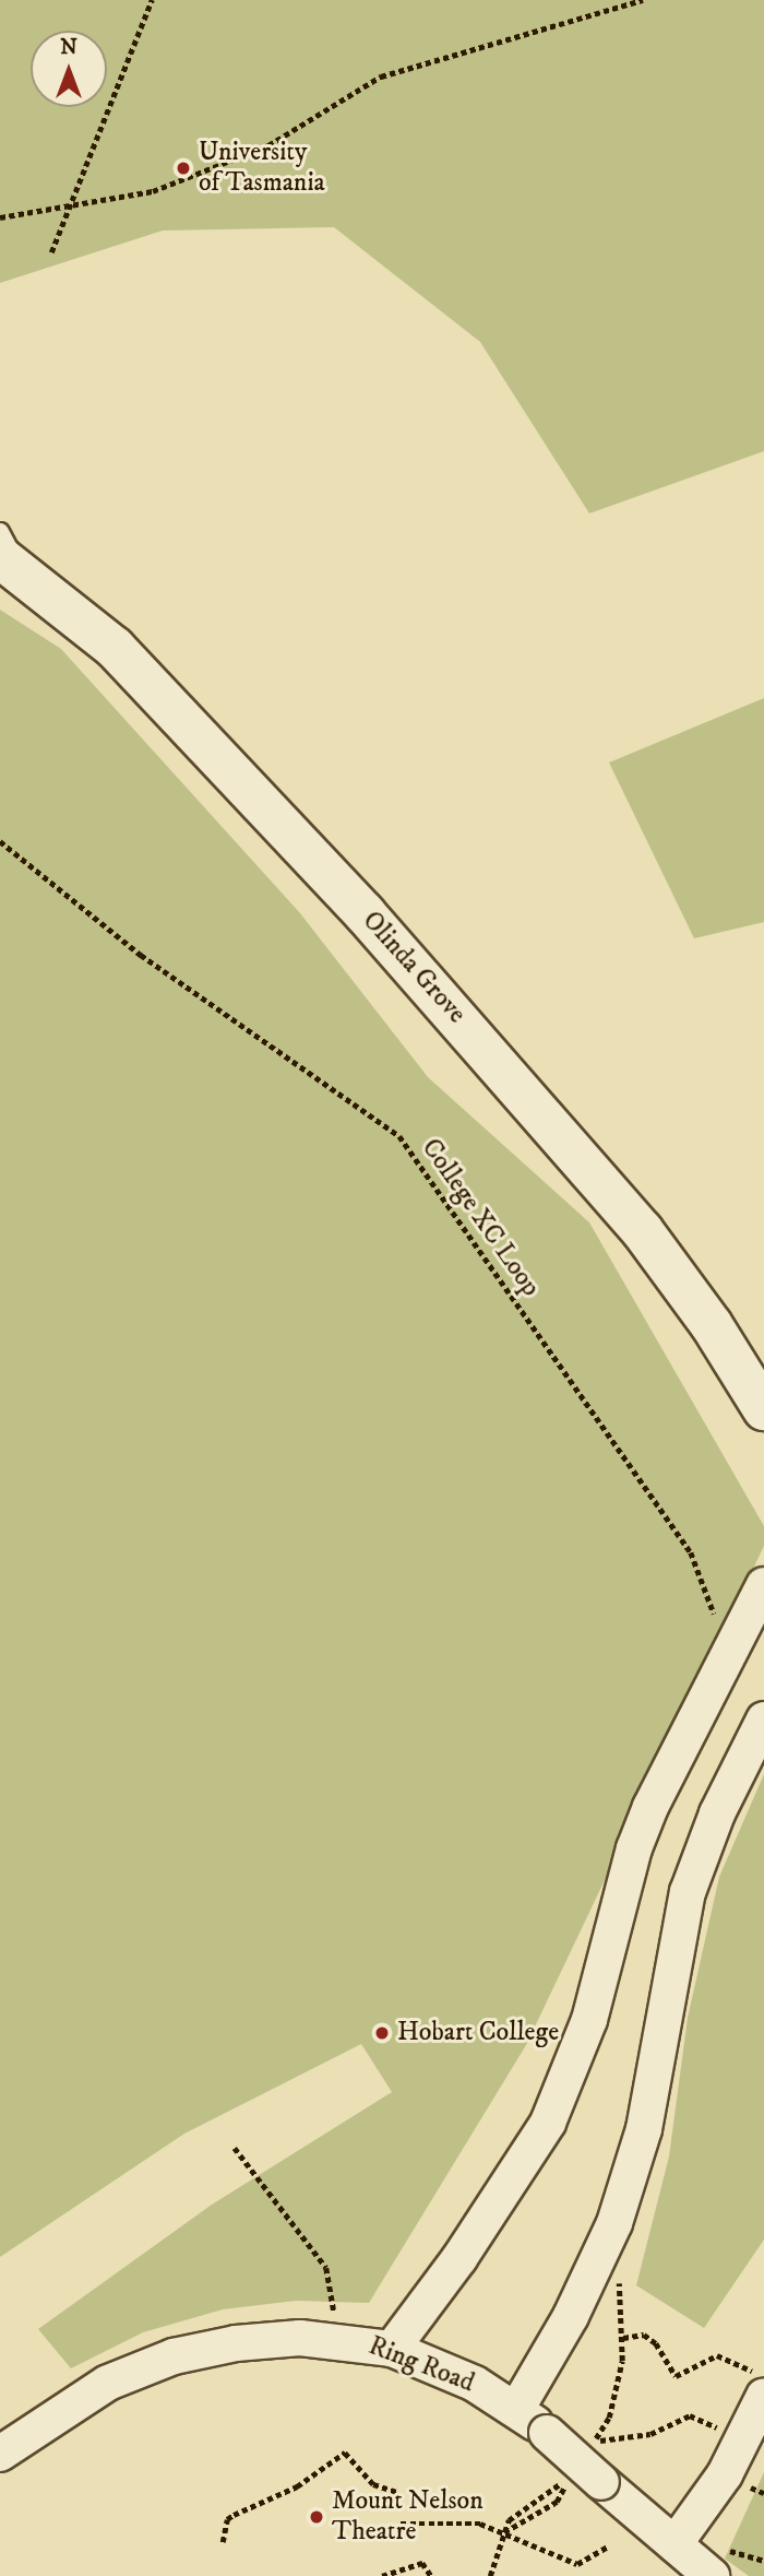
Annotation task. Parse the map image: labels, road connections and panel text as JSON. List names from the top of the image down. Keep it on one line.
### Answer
{"streets":{"main road":["Olinda Grove"],"street":["Ring Road"],"path":["College XC Loop"]},"places":["University of Tasmania","Hobart College","Mount Nelson Theatre"],"north":"top"}
